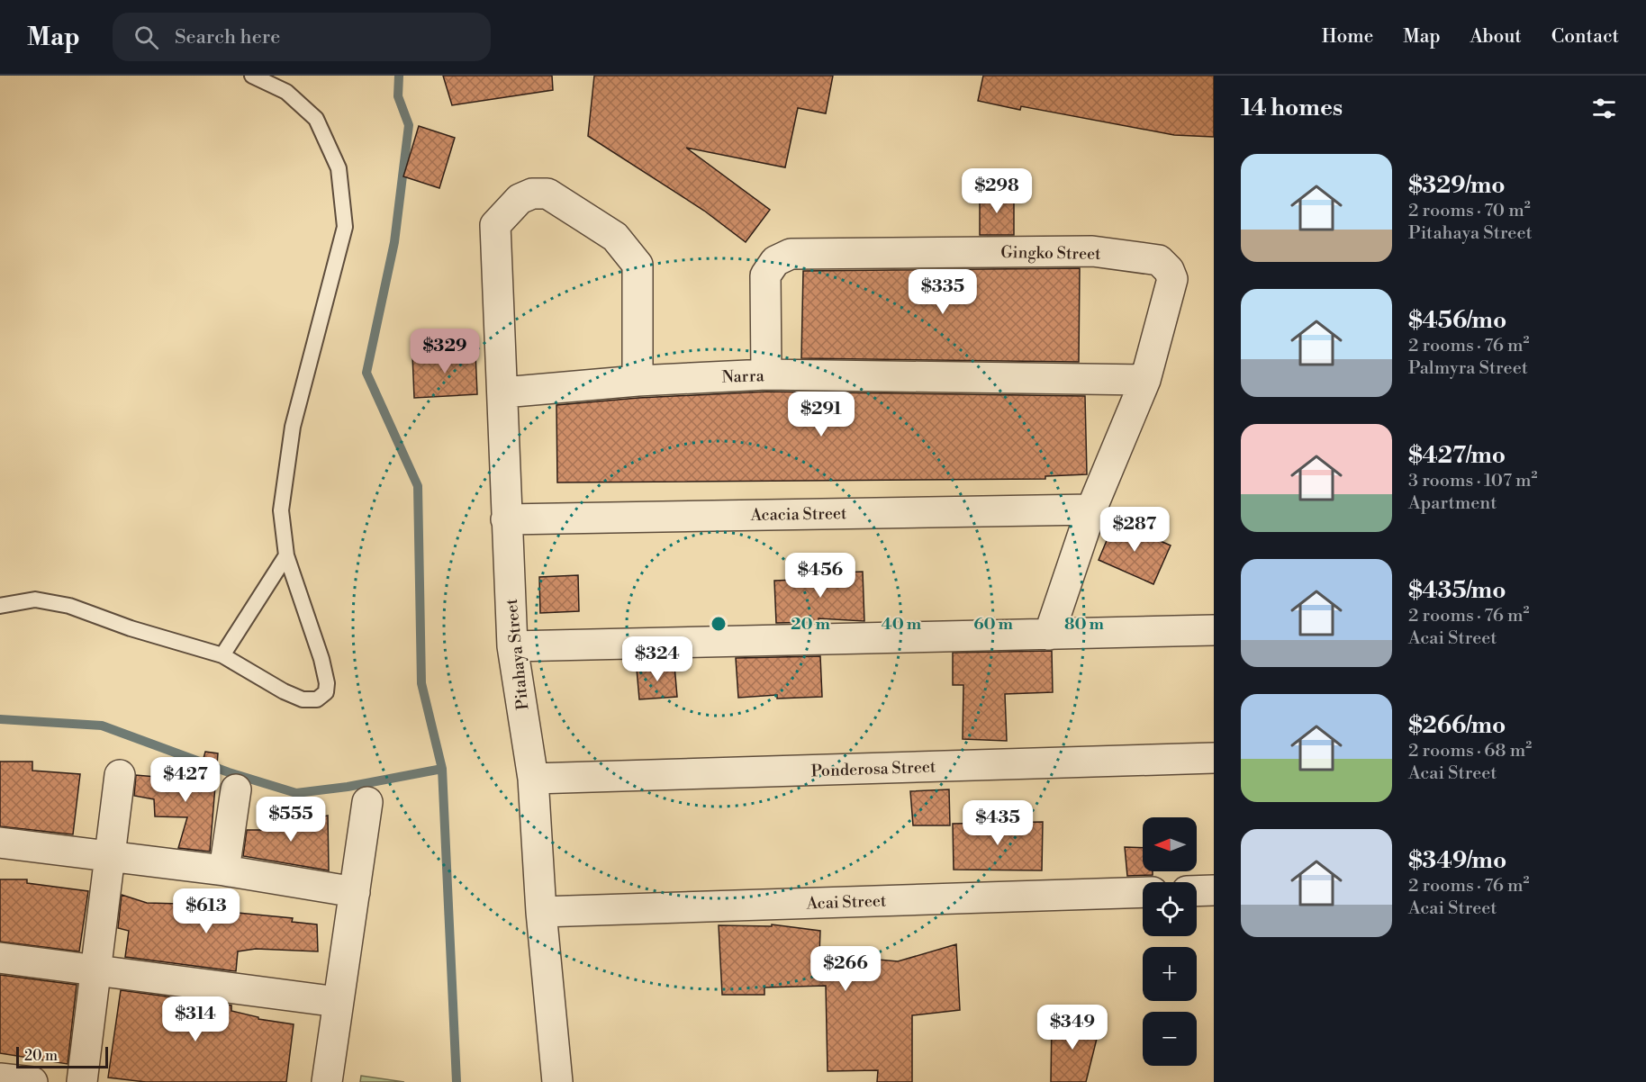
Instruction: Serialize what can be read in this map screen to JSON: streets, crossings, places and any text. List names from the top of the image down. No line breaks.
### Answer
{"streets":{"street":["Gingko Street","Narra","Acacia Street","Pitahaya Street","Ponderosa Street","Acai Street"]},"crossings":[["Gingko Street","Narra"],["Narra","Pitahaya Street"],["Acacia Street","Pitahaya Street"],["Pitahaya Street","Ponderosa Street"],["Pitahaya Street","Acai Street"]],"scale_bar":"20 m","north":"left","page":{"header":"Map","search":"Search here","nav":["Home","Map","About","Contact"],"heading":"14 homes","list":[{"name":"$329/mo","note":"2 rooms · 70 m² · Pitahaya Street"},{"name":"$456/mo","note":"2 rooms · 76 m² · Palmyra Street"},{"name":"$427/mo","note":"3 rooms · 107 m² · Apartment"},{"name":"$435/mo","note":"2 rooms · 76 m² · Acai Street"},{"name":"$266/mo","note":"2 rooms · 68 m² · Acai Street"},{"name":"$349/mo","note":"2 rooms · 76 m² · Acai Street"}],"price":["$298","$335","$329","$291","$287","$456","$324","$427","$555","$435","$613","$266","$314","$349"],"map_buttons":["+","−"],"scale":"20 m"},"rings":["20 m","40 m","60 m","80 m"]}
